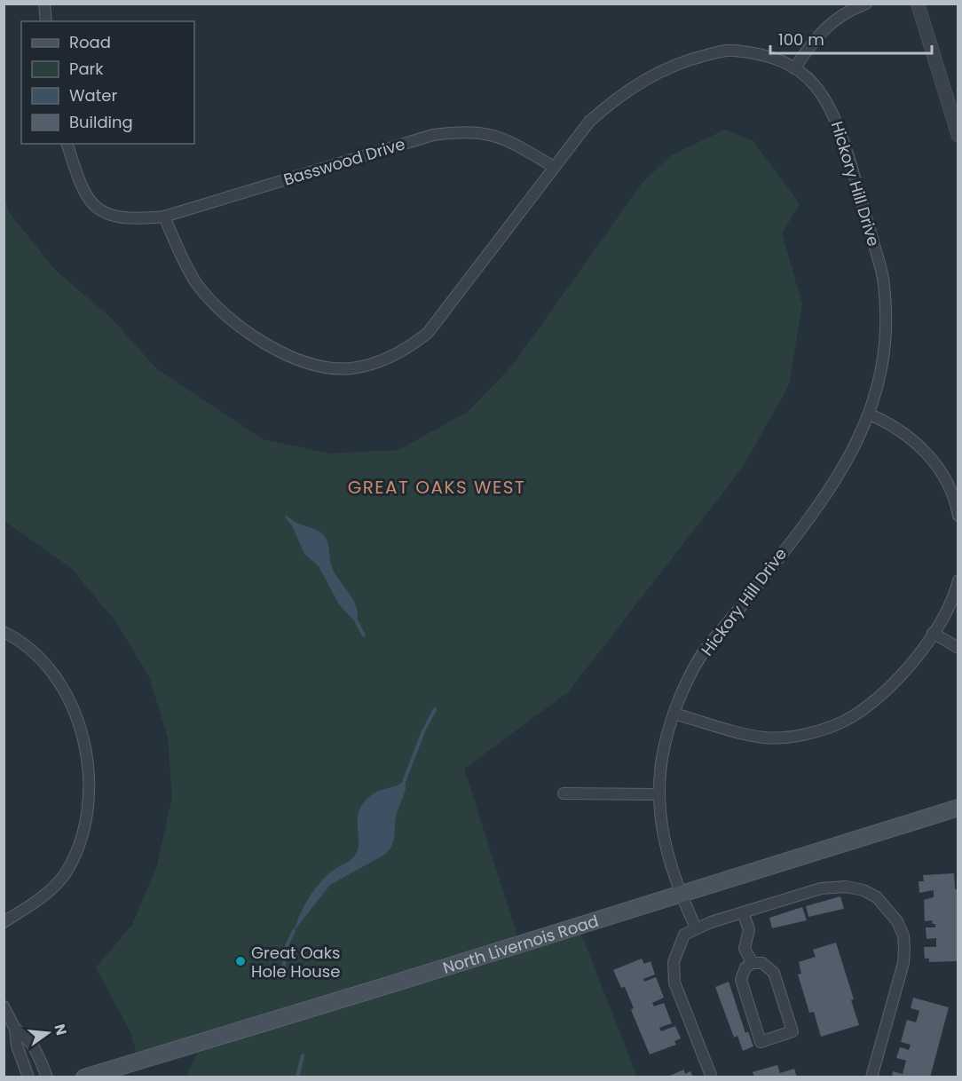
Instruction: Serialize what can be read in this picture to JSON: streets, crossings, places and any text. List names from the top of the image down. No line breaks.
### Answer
{"streets":{"main road":["North Livernois Road"],"street":["Basswood Drive","Hickory Hill Drive"]},"crossings":[["Basswood Drive","Hickory Hill Drive"],["Hickory Hill Drive","North Livernois Road"]],"districts":["GREAT OAKS WEST"],"places":["Great Oaks Hole House"],"legend":["Road","Park","Water","Building"],"scale_bar":"100 m","north":"right"}
